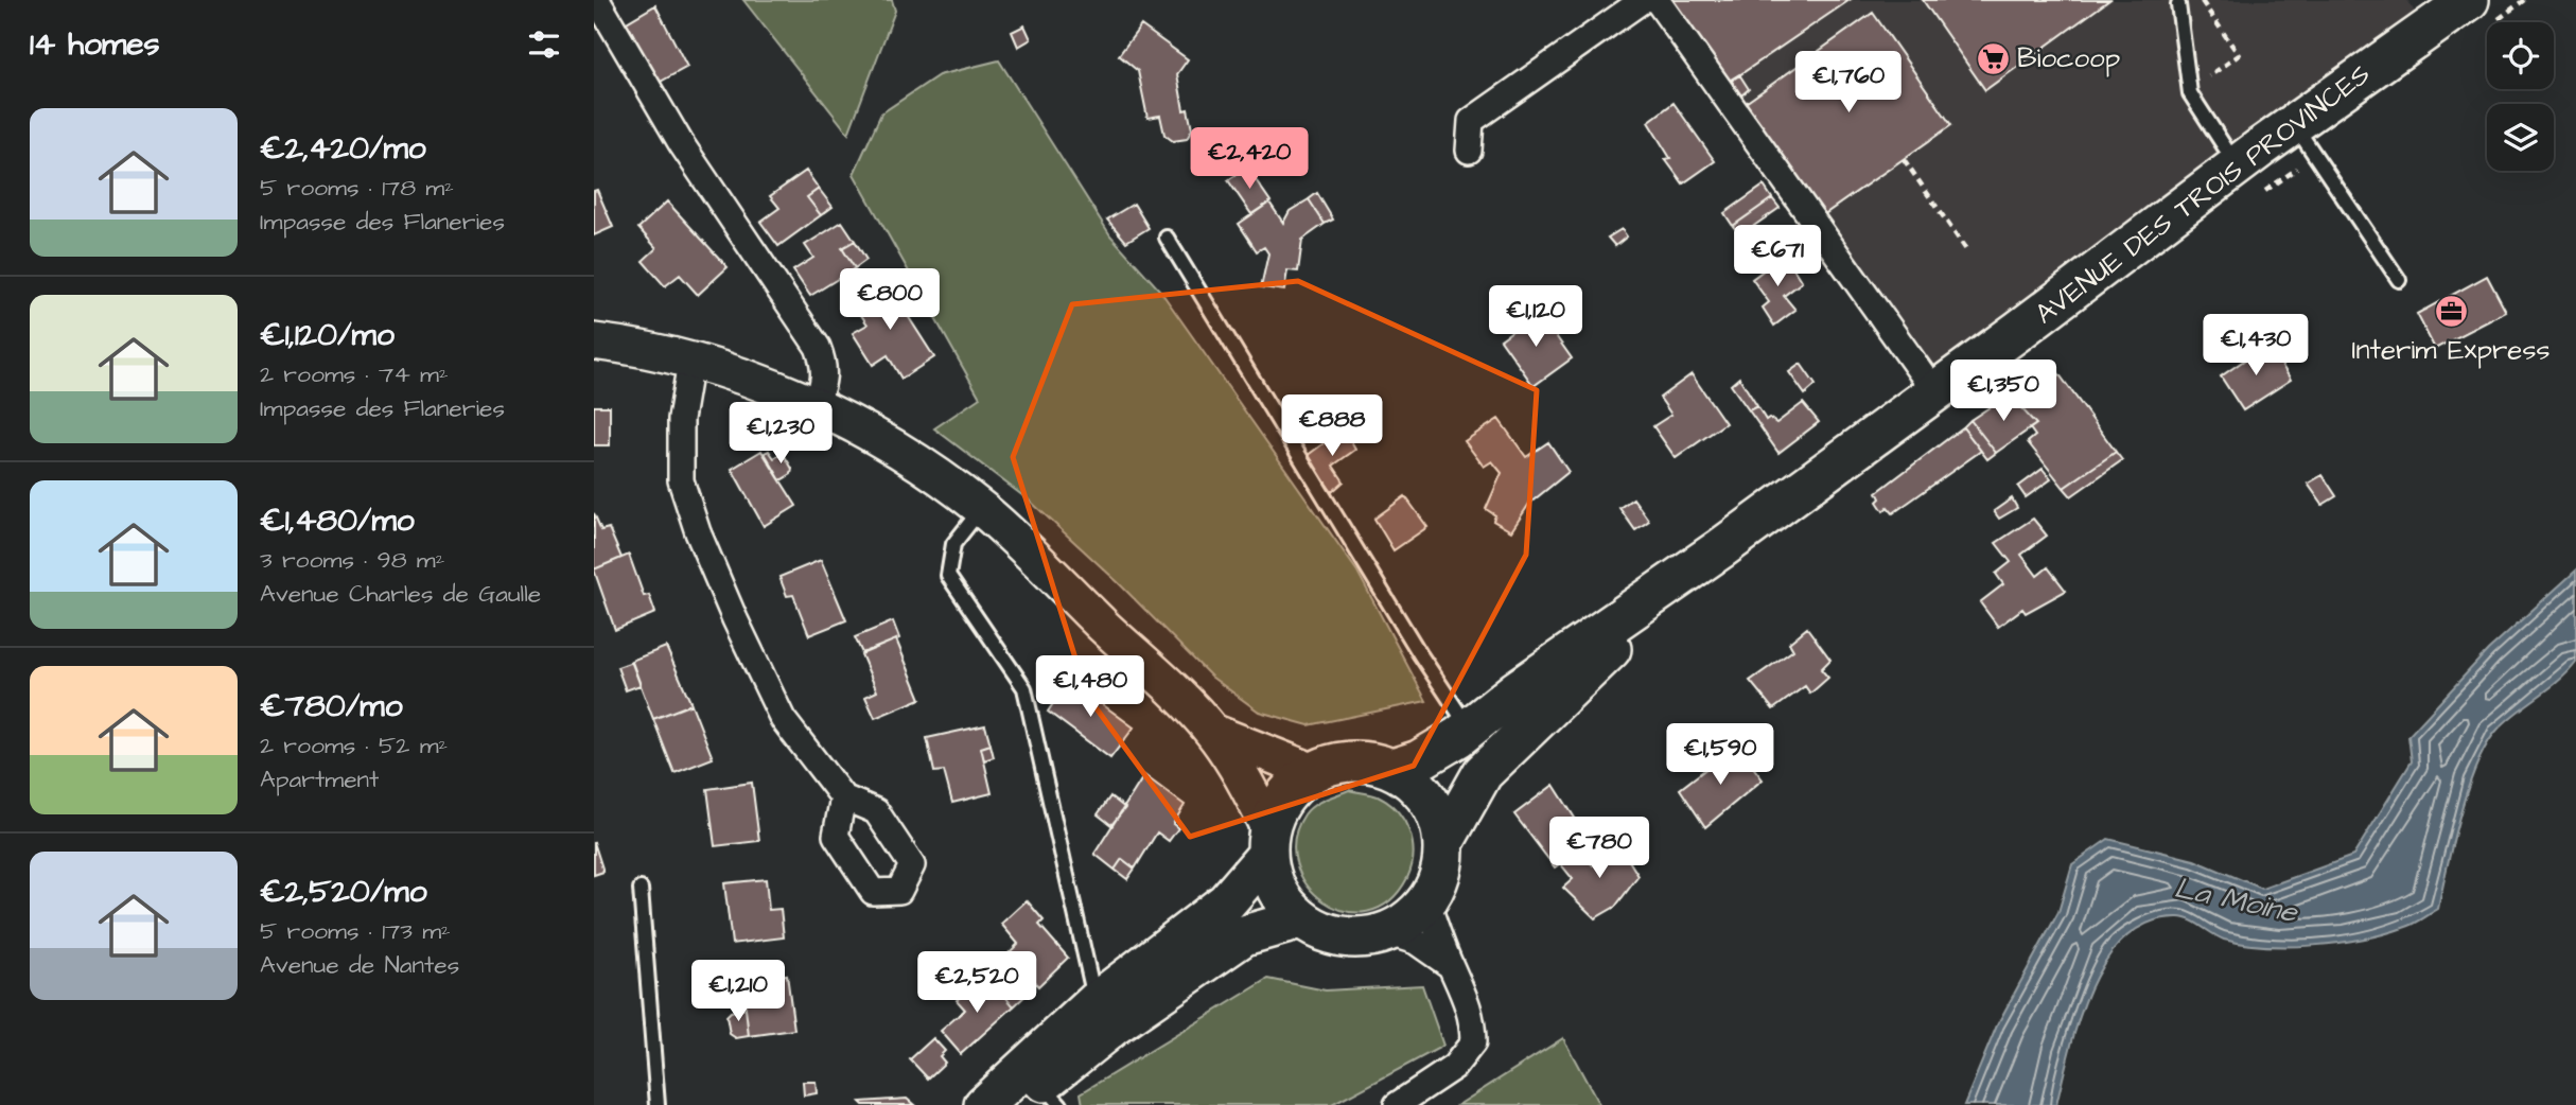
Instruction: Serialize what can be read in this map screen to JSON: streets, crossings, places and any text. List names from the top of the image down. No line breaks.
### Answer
{"streets":{"main road":["AVENUE DES TROIS PROVINCES"]},"water":["La Moine"],"places":{"supermarket":["Biocoop"],"office":["Interim Express"]},"page":{"heading":"14 homes","price":["€1,760","€2,420","€671","€800","€1,120","€1,430","€1,350","€888","€1,230","€1,480","€1,590","€780","€2,520","€1,210"],"list":[{"name":"€2,420/mo","note":"5 rooms · 178 m² · Impasse des Flaneries"},{"name":"€1,120/mo","note":"2 rooms · 74 m² · Impasse des Flaneries"},{"name":"€1,480/mo","note":"3 rooms · 98 m² · Avenue Charles de Gaulle"},{"name":"€780/mo","note":"2 rooms · 52 m² · Apartment"},{"name":"€2,520/mo","note":"5 rooms · 173 m² · Avenue de Nantes"}]}}
